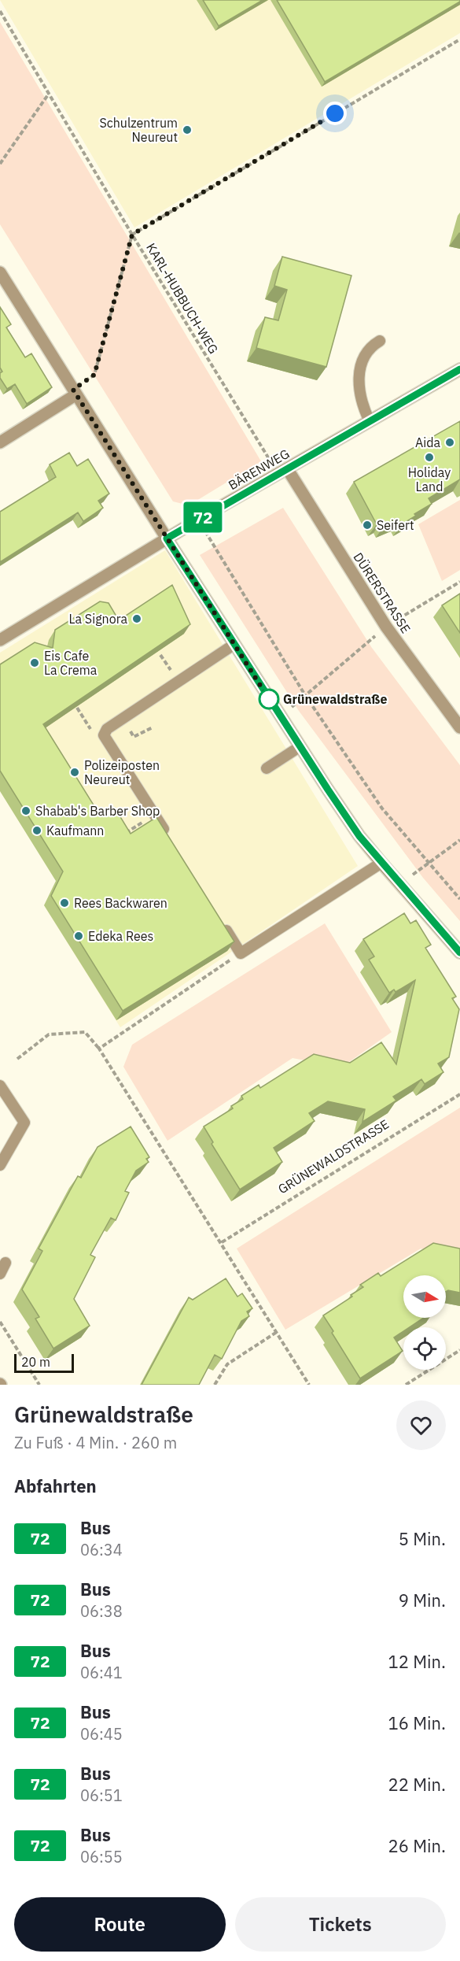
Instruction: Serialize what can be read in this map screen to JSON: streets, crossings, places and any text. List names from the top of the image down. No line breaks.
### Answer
{"streets":{"street":["BÄRENWEG","DÜRERSTRASSE"],"path":["KARL-HUBBUCH-WEG","GRÜNEWALDSTRASSE"]},"crossings":[["KARL-HUBBUCH-WEG","BÄRENWEG"],["KARL-HUBBUCH-WEG","DÜRERSTRASSE"],["BÄRENWEG","DÜRERSTRASSE"]],"places":["Schulzentrum Neureut","Aida","Holiday Land","Seifert","La Signora","Eis Cafe La Crema","Grünewaldstraße","Polizeiposten Neureut","Shabab's Barber Shop","Kaufmann","Rees Backwaren","Edeka Rees"],"lines":["bus line 72"],"scale_bar":"20 m","north":"right","page":{"on_map":"72","scale":"20 m","heading":[["Grünewaldstraße","Zu Fuß · 4 Min. · 260 m"],"Abfahrten"],"list":[{"mark":"72","name":"Bus","note":"06:34","value":"5 Min."},{"mark":"72","name":"Bus","note":"06:38","value":"9 Min."},{"mark":"72","name":"Bus","note":"06:41","value":"12 Min."},{"mark":"72","name":"Bus","note":"06:45","value":"16 Min."},{"mark":"72","name":"Bus","note":"06:51","value":"22 Min."},{"mark":"72","name":"Bus","note":"06:55","value":"26 Min."}],"buttons":["Route","Tickets"]}}
